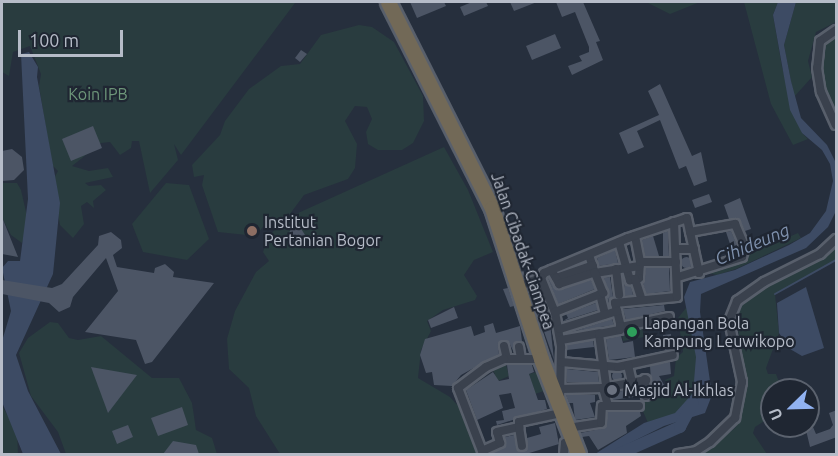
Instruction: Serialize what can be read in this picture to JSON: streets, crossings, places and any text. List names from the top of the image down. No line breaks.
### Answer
{"streets":{"highway":["Jalan Cibadak-Ciampea"]},"water":["Cihideung"],"parks":["Koin IPB"],"places":["Institut Pertanian Bogor","Lapangan Bola Kampung Leuwikopo","Masjid Al-Ikhlas"],"scale_bar":"100 m","north":"bottom left"}
